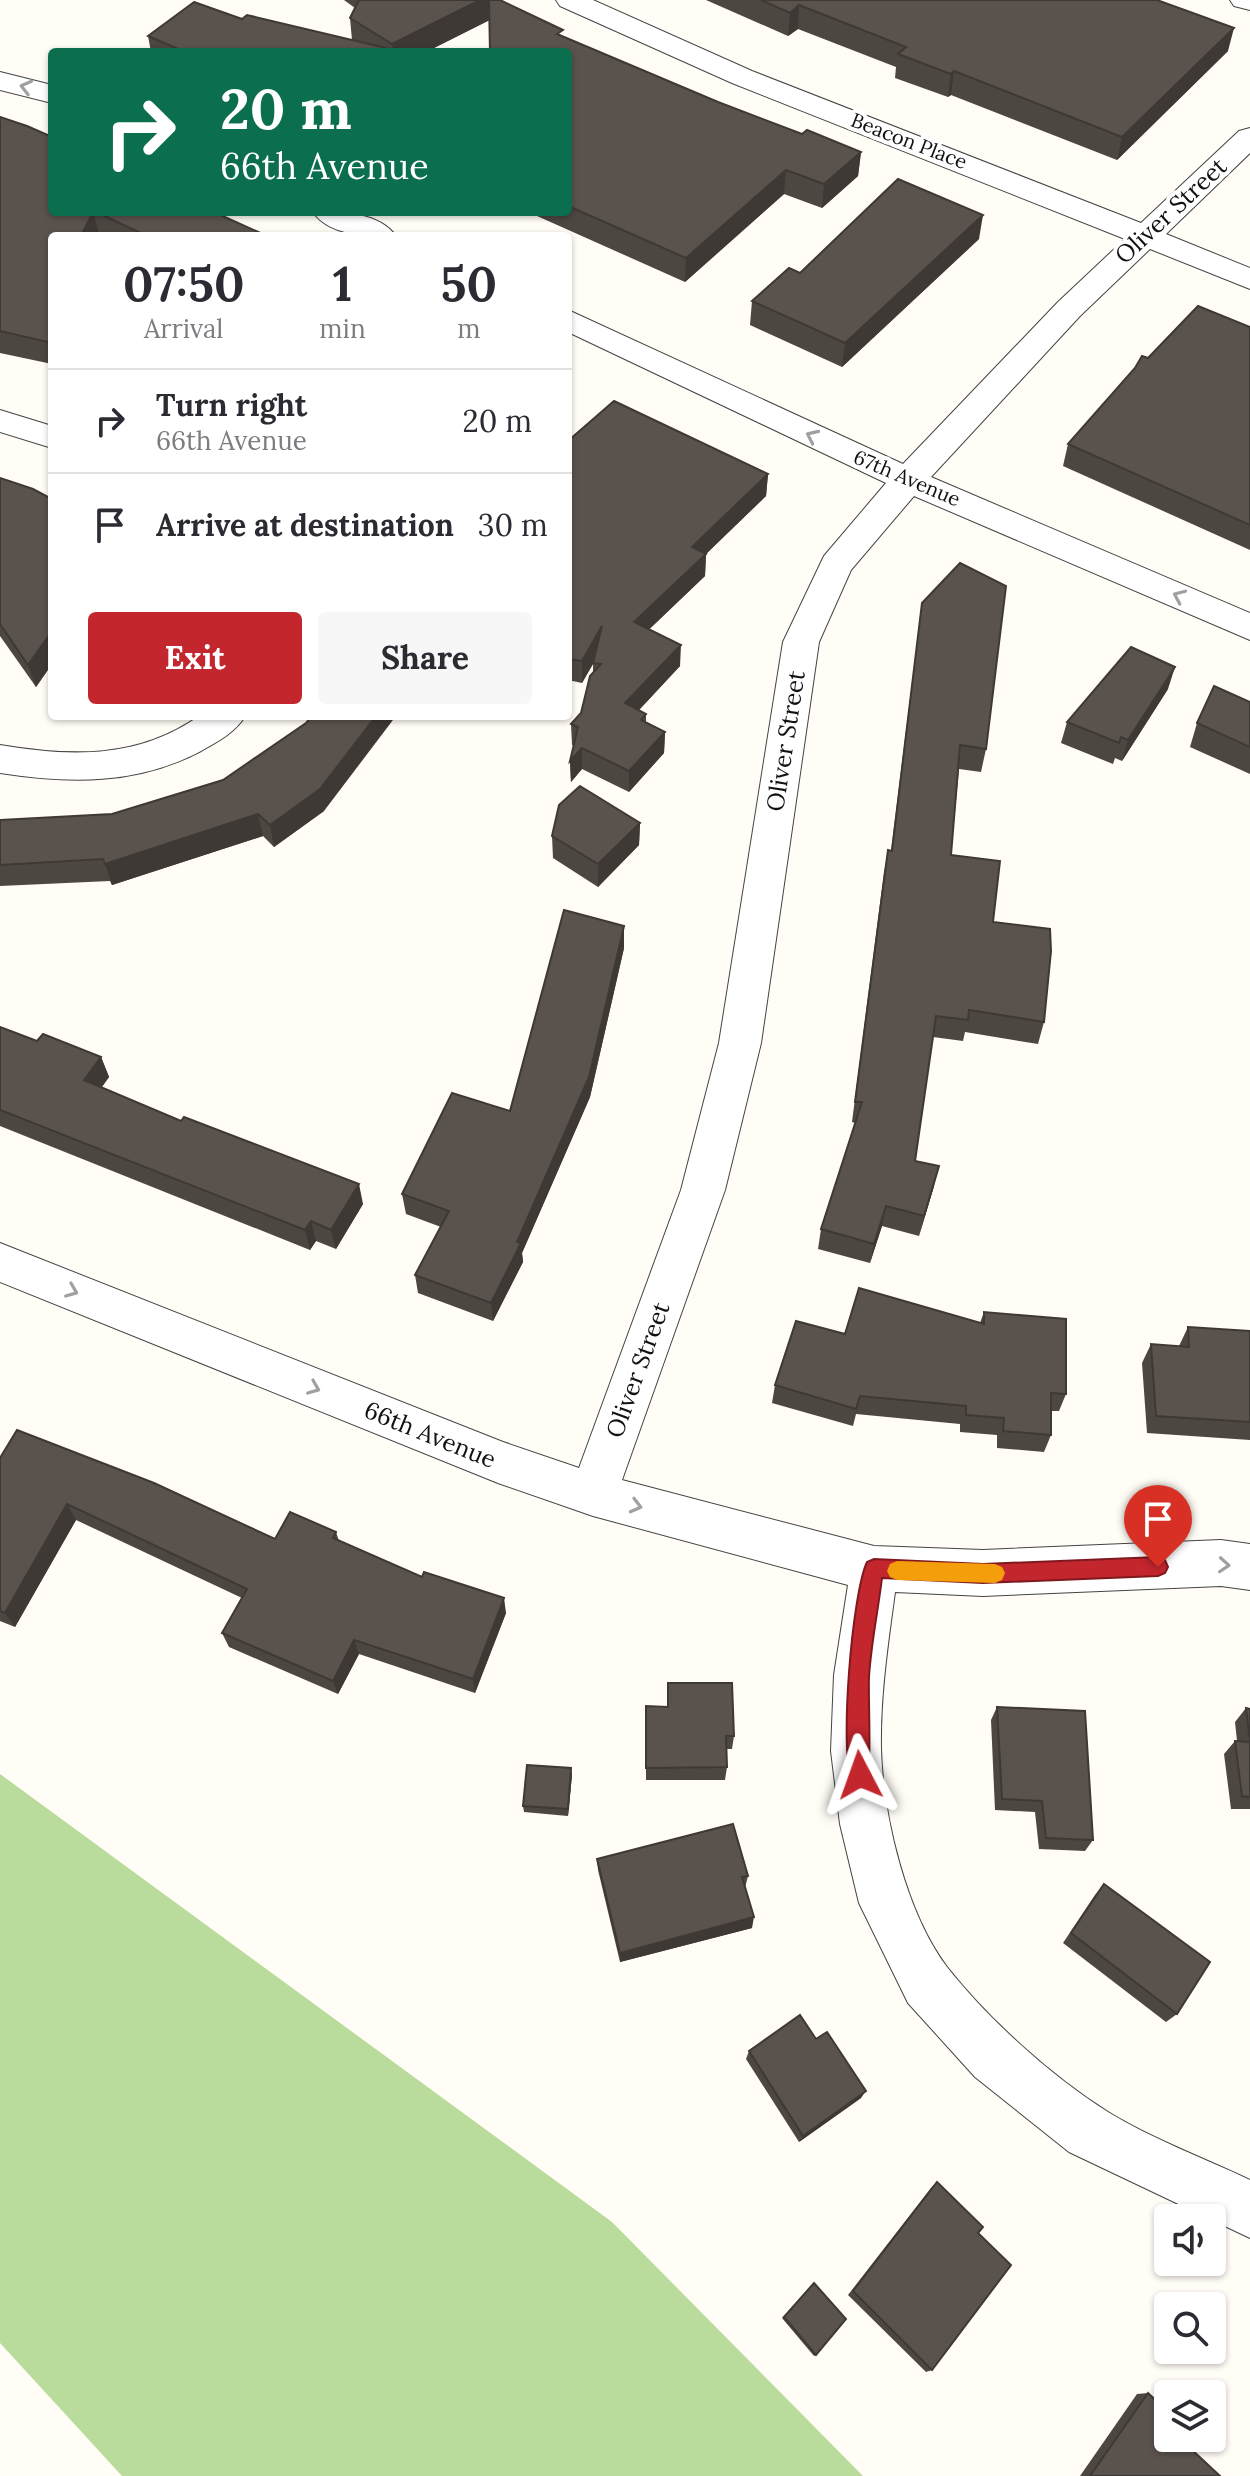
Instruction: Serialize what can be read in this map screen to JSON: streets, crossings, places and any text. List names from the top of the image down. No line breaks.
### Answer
{"streets":{"street":["Beacon Place","Oliver Street","67th Avenue","66th Avenue"]},"crossings":[["Beacon Place","Oliver Street"],["Oliver Street","67th Avenue"],["Oliver Street","66th Avenue"]],"one_way":["67th Avenue","66th Avenue"],"page":{"turn":["20 m","66th Avenue"],"eta":["07:50","Arrival","1","min","50","m"],"list":[{"name":"Turn right","note":"66th Avenue","value":"20 m"},{"name":"Arrive at destination","value":"30 m"}],"buttons":["Exit","Share"]}}
